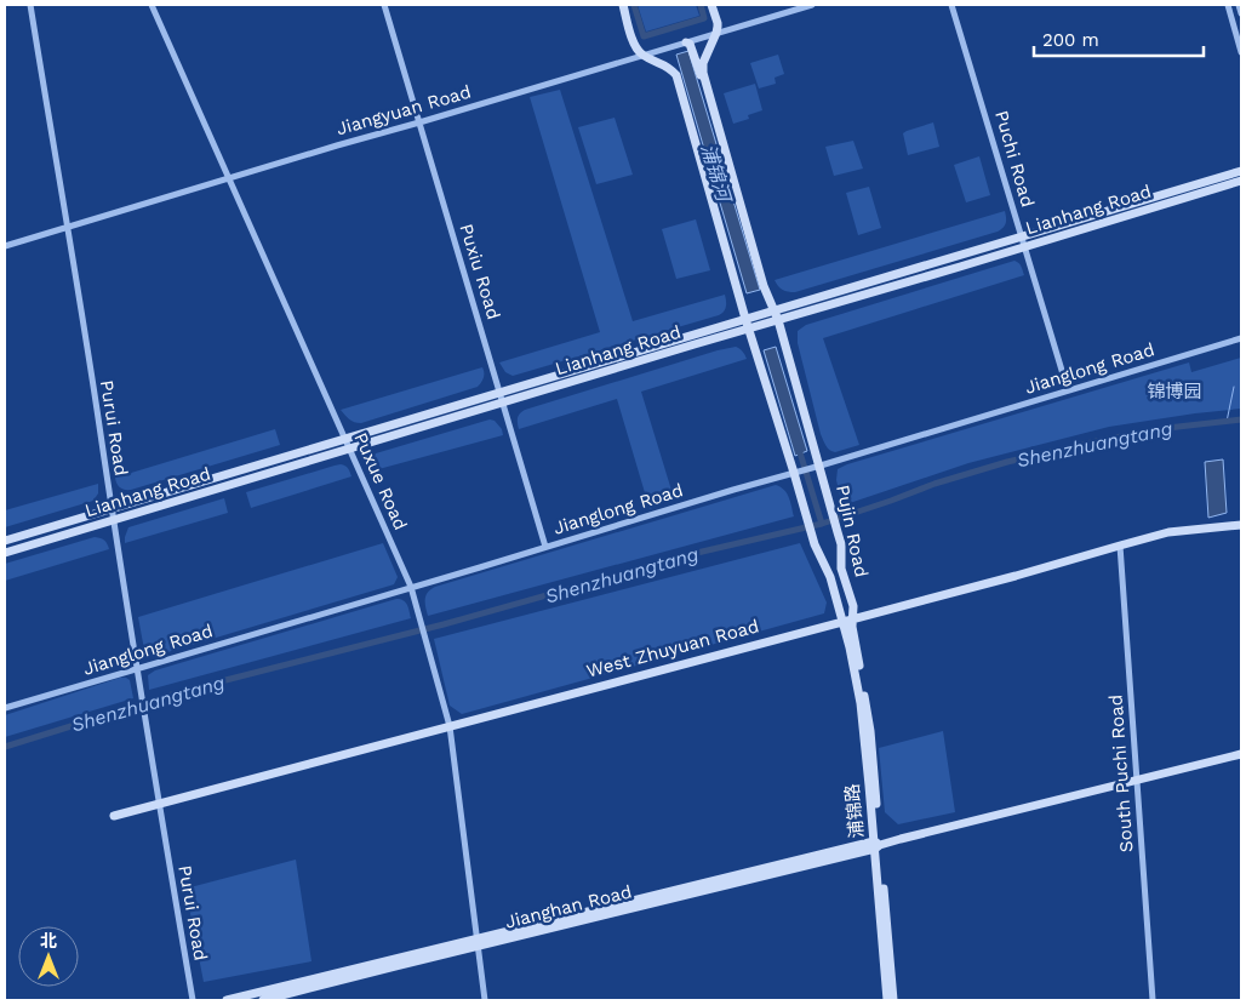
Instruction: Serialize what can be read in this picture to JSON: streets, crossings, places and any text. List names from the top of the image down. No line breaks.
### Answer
{"streets":{"street":["Jiangyuan Road","Puchi Road","Lianhang Road","Puxiu Road","Jianglong Road","Purui Road","Puxue Road","Pujin Road","West Zhuyuan Road","South Puchi Road","浦锦路","Jianghan Road"]},"crossings":[["Jiangyuan Road","Puxiu Road"],["Jiangyuan Road","Purui Road"],["Jiangyuan Road","Puxue Road"],["Jiangyuan Road","Pujin Road"],["Puchi Road","Lianhang Road"],["Puchi Road","Jianglong Road"],["Lianhang Road","Puxiu Road"],["Lianhang Road","Purui Road"],["Lianhang Road","Puxue Road"],["Lianhang Road","Pujin Road"],["Puxiu Road","Jianglong Road"],["Jianglong Road","Purui Road"],["Jianglong Road","Puxue Road"],["Jianglong Road","Pujin Road"],["Purui Road","West Zhuyuan Road"],["Puxue Road","West Zhuyuan Road"],["Puxue Road","Jianghan Road"],["Pujin Road","West Zhuyuan Road"],["Pujin Road","浦锦路"],["Pujin Road","Jianghan Road"],["West Zhuyuan Road","South Puchi Road"],["West Zhuyuan Road","浦锦路"],["South Puchi Road","Jianghan Road"],["浦锦路","Jianghan Road"]],"water":["浦锦河","Shenzhuangtang"],"parks":["锦博园"],"scale_bar":"200 m","north":"top"}
